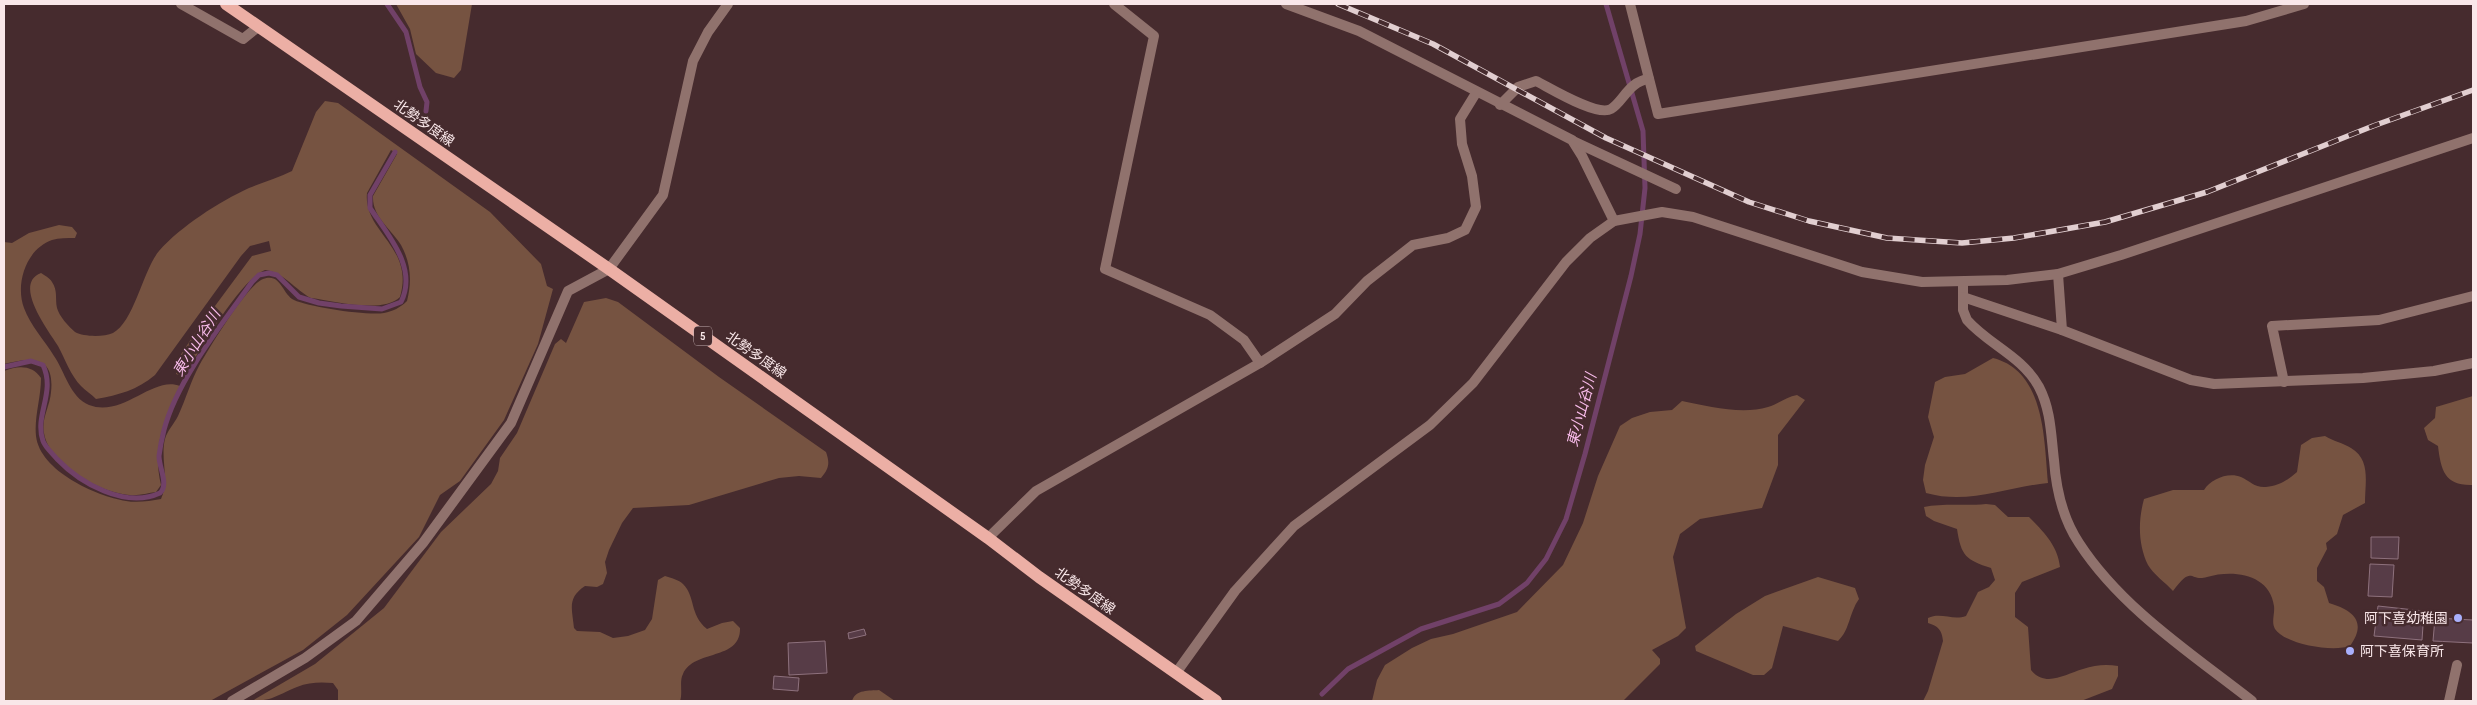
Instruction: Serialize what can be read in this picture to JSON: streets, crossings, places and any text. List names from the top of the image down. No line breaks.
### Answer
{"streets":{"main road":["北勢多度線","5"]},"water":["東小山谷川"],"places":["阿下喜幼稚園","阿下喜保育所"]}
